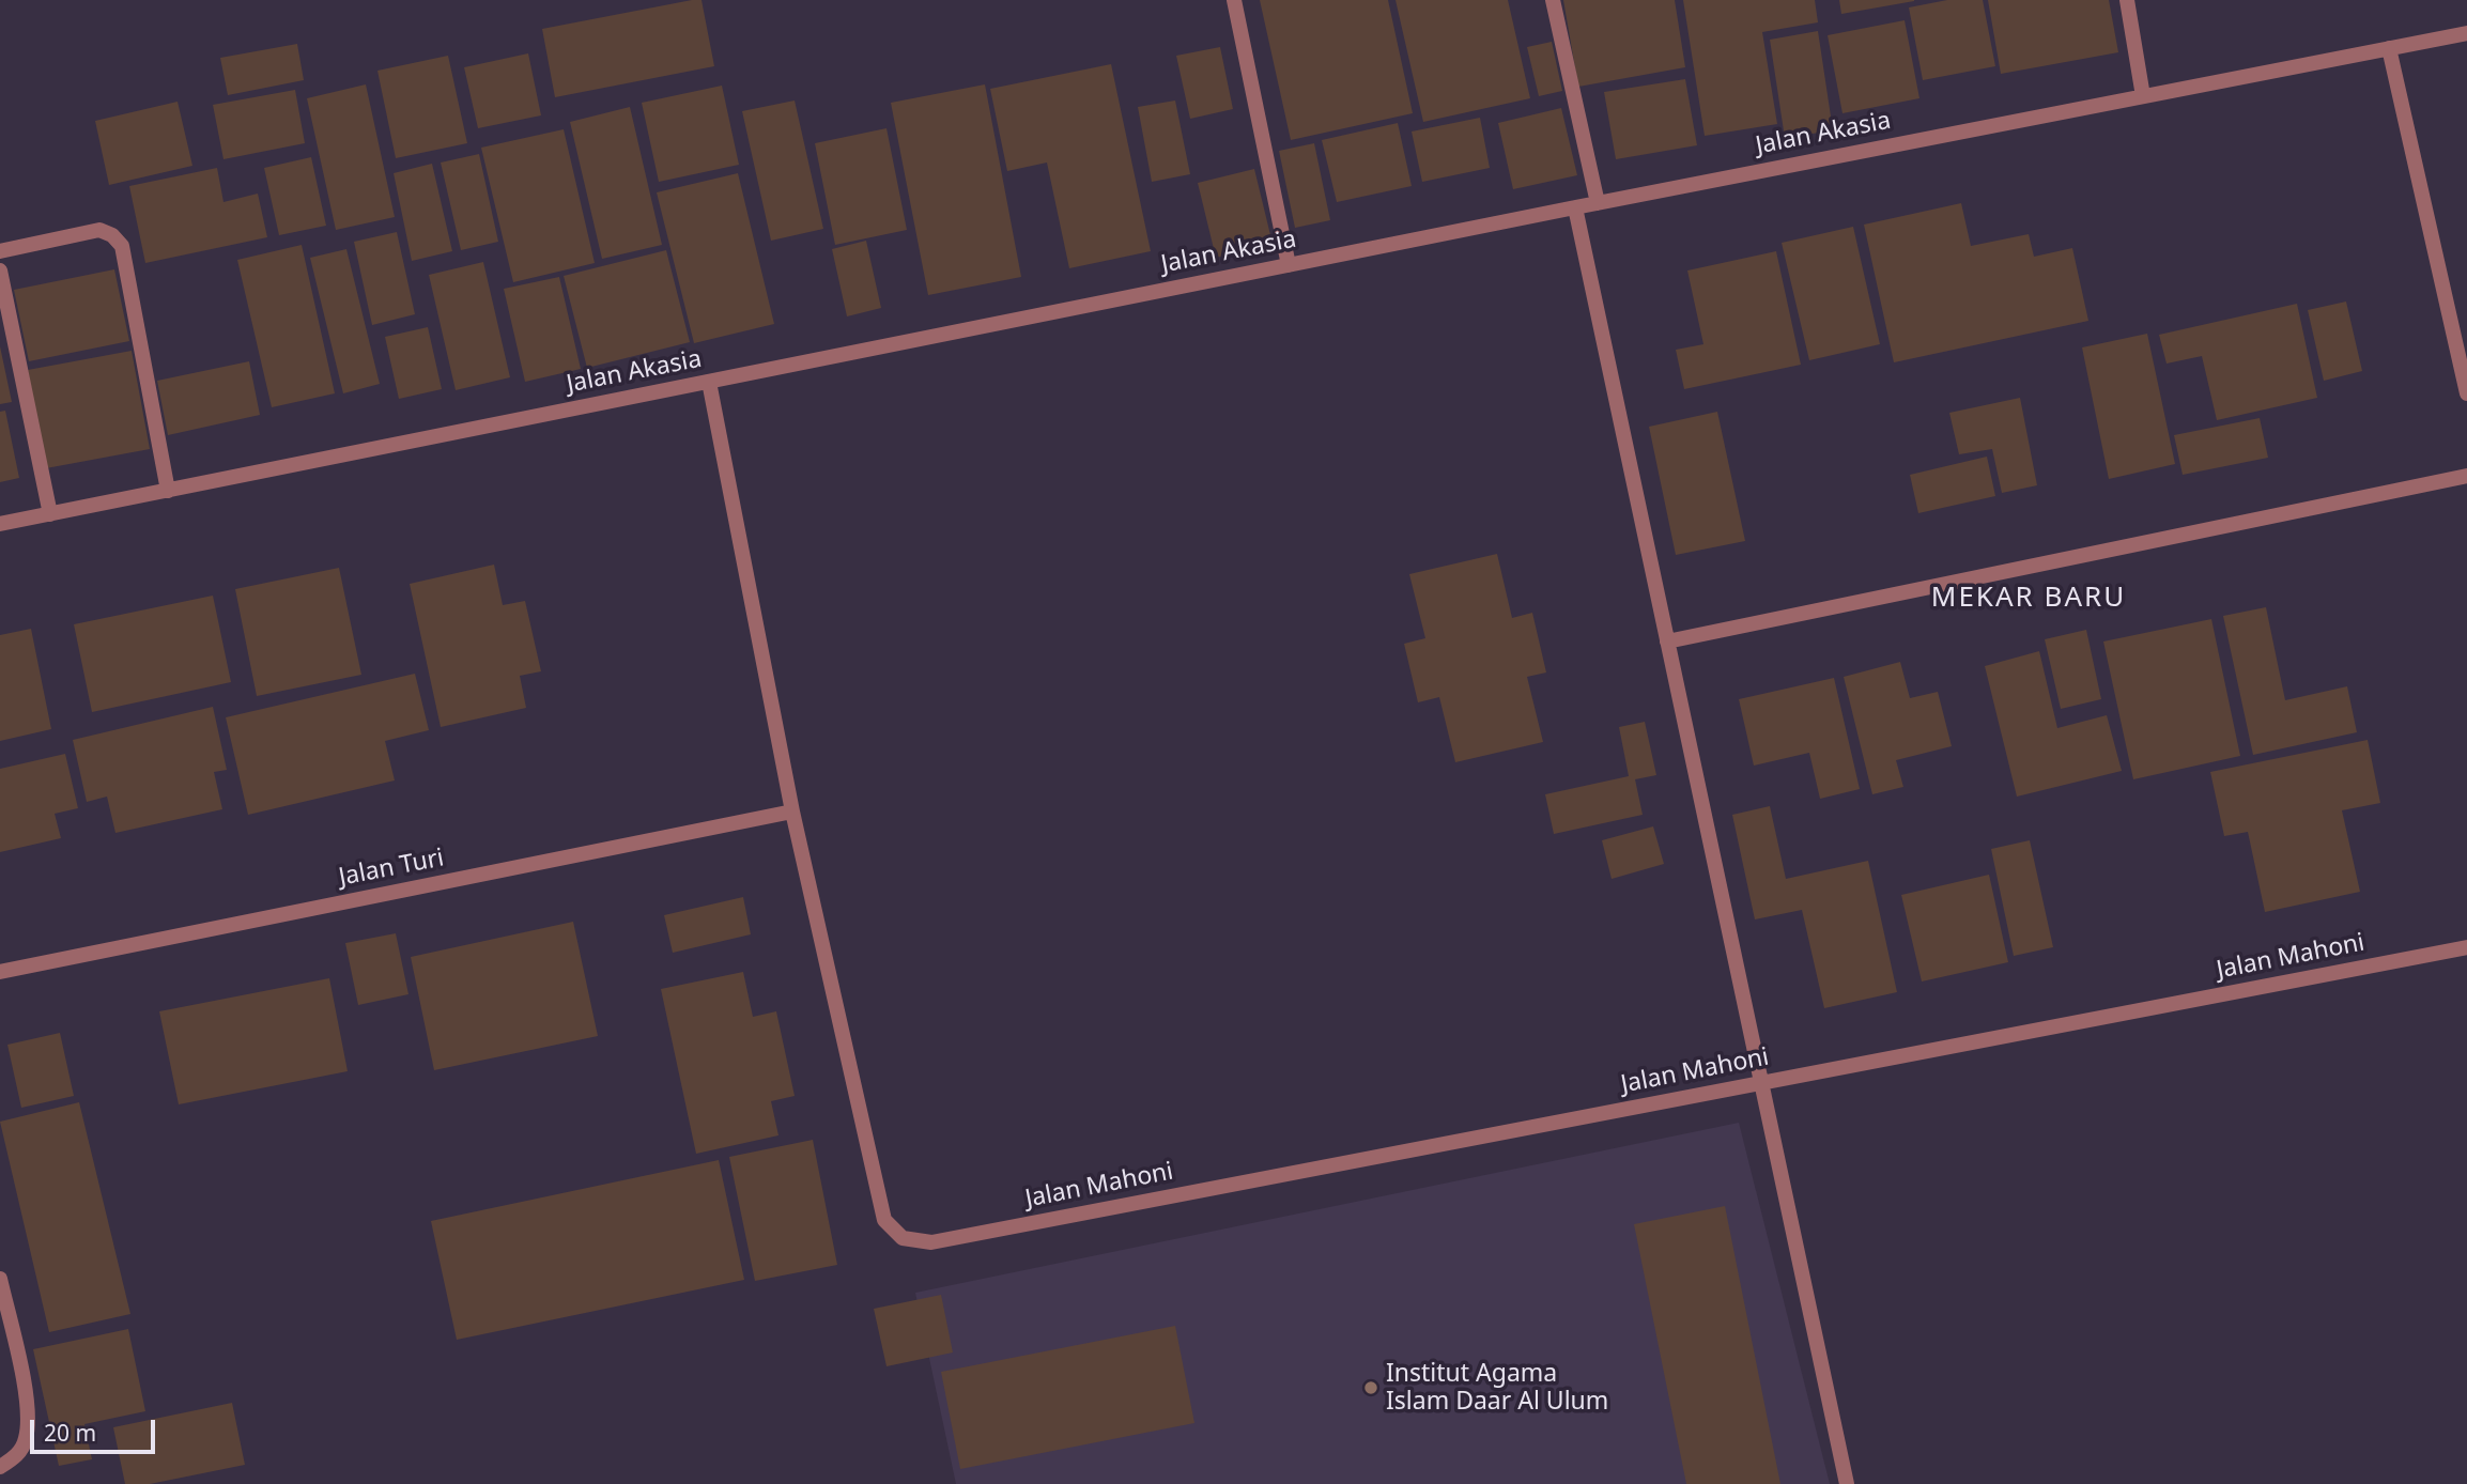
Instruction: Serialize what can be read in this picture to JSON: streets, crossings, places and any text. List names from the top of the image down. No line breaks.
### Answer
{"streets":{"street":["Jalan Akasia","Jalan Turi","Jalan Mahoni"]},"crossings":[["Jalan Turi","Jalan Mahoni"]],"districts":["MEKAR BARU"],"places":["Institut Agama Islam Daar Al Ulum"],"scale_bar":"20 m"}
